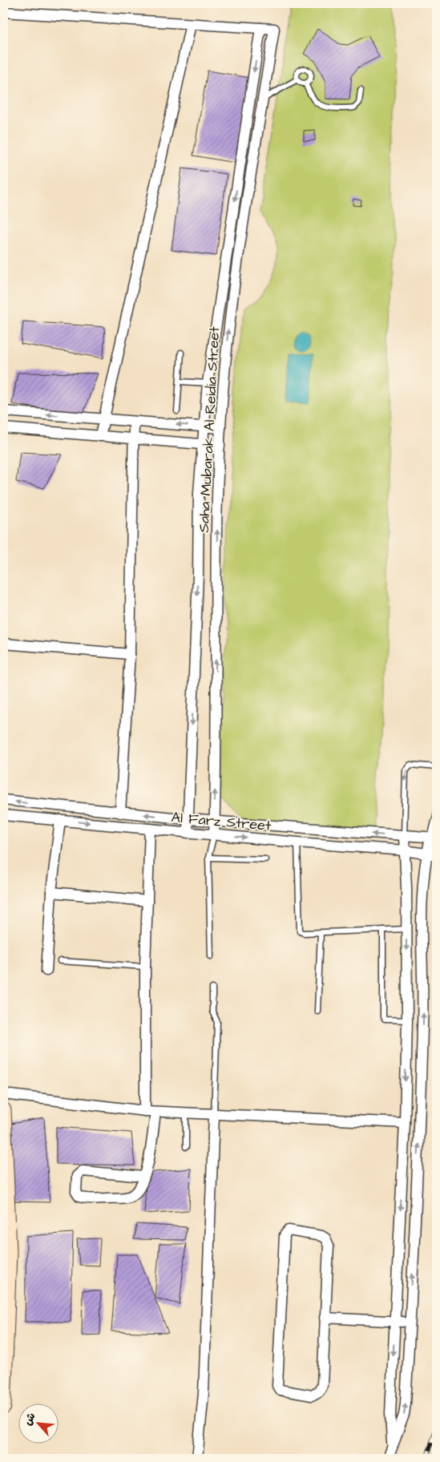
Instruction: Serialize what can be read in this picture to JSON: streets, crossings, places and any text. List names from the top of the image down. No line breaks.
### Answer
{"streets":{"street":["Saha Mubarak Al Reidia Street","Al Farz Street"]},"crossings":[["Saha Mubarak Al Reidia Street","Al Farz Street"]],"north":"top left"}
